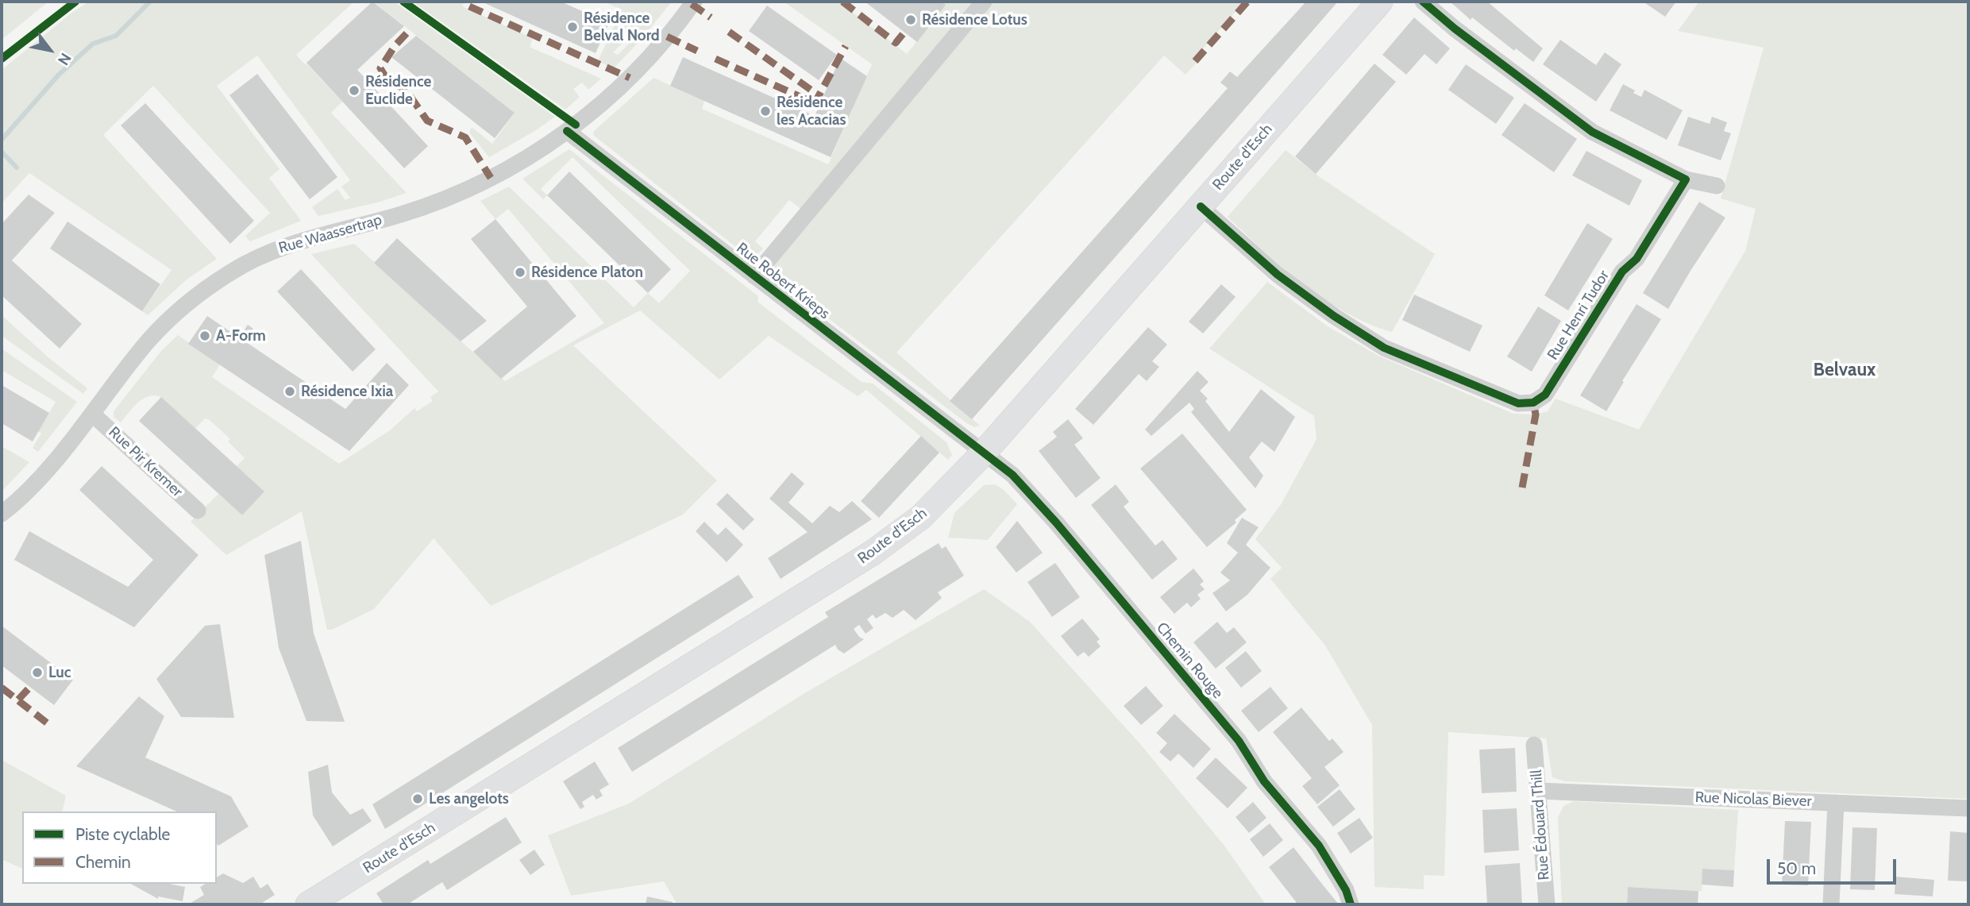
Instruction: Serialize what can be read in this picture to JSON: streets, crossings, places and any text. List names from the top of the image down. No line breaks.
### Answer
{"streets":{"main road":["Route d'Esch"],"street":["Rue Waassertrap","Rue Robert Krieps","Rue Henri Tudor","Rue Pir Kremer","Chemin Rouge","Rue Nicolas Biever","Rue Édouard Thill"]},"crossings":[["Route d'Esch","Rue Robert Krieps"],["Route d'Esch","Rue Henri Tudor"],["Route d'Esch","Chemin Rouge"],["Rue Waassertrap","Rue Robert Krieps"],["Rue Waassertrap","Rue Pir Kremer"],["Rue Robert Krieps","Chemin Rouge"],["Rue Nicolas Biever","Rue Édouard Thill"]],"districts":["Belvaux"],"places":["Résidence Lotus","Résidence Belval Nord","Résidence Euclide","Résidence les Acacias","Résidence Platon","A-Form","Résidence Ixia","Luc","Les angelots"],"legend":["Piste cyclable","Chemin"],"scale_bar":"50 m","north":"bottom right"}
